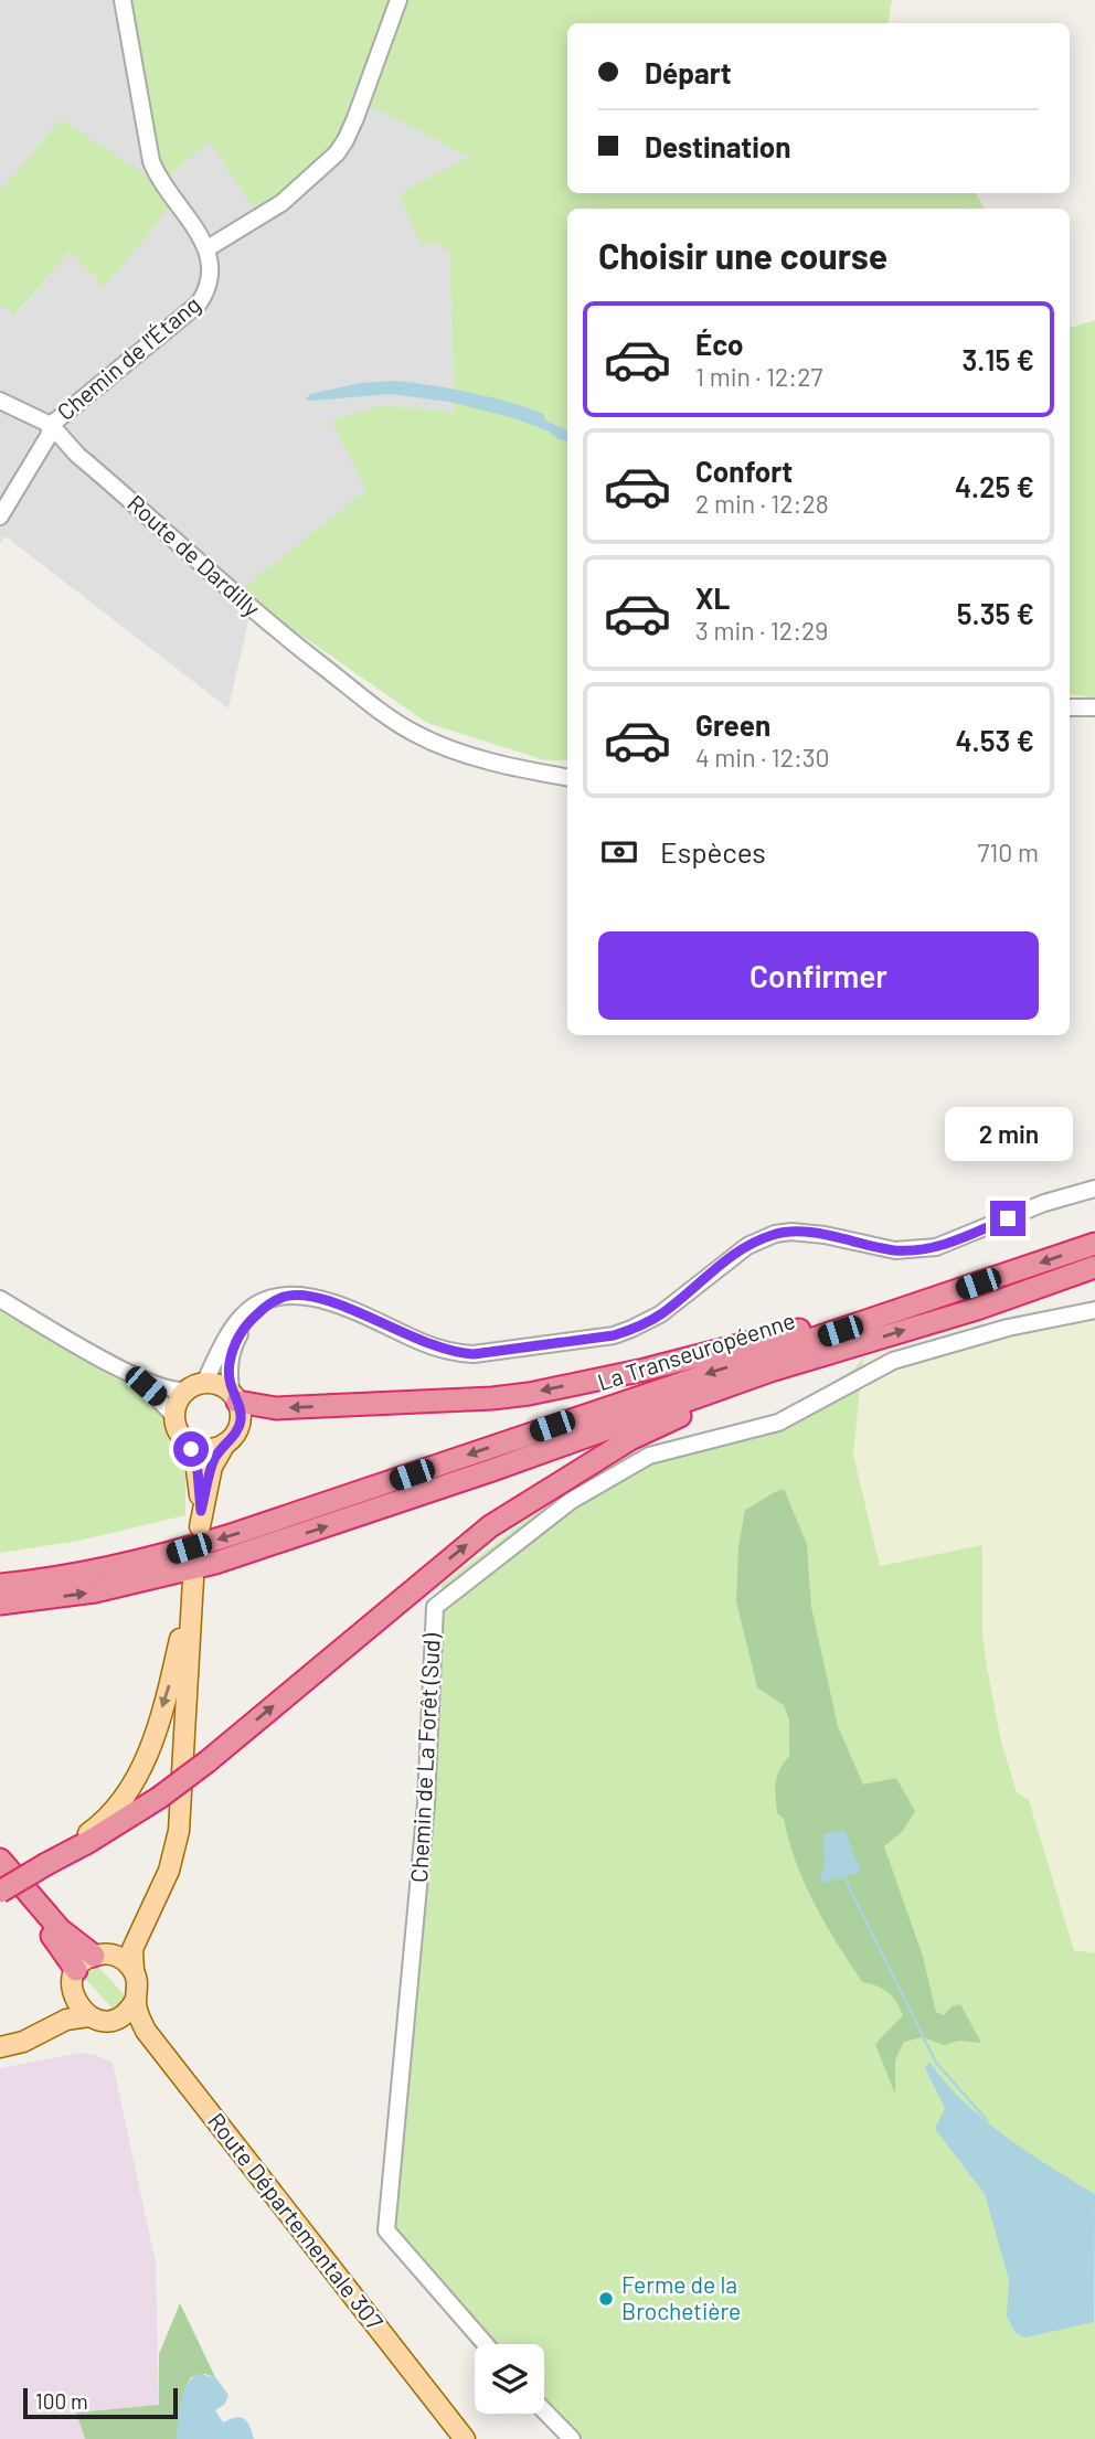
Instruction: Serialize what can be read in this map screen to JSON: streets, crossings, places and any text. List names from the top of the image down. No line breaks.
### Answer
{"streets":{"highway":["La Transeuropéenne"],"main road":["Route Départementale 307"],"street":["Chemin de l'Étang","Route de Dardilly","Chemin de La Forêt (Sud)"]},"crossings":[["Chemin de l'Étang","Route de Dardilly"]],"places":["Ferme de la Brochetière"],"scale_bar":"100 m","page":{"banner":["Départ","Destination"],"heading":"Choisir une course","list":[{"name":"Éco","note":"1 min · 12:27","value":"3.15 €"},{"name":"Confort","note":"2 min · 12:28","value":"4.25 €"},{"name":"XL","note":"3 min · 12:29","value":"5.35 €"},{"name":"Green","note":"4 min · 12:30","value":"4.53 €"}],"pay":["Espèces","710 m"],"buttons":"Confirmer","bubble":"2 min","scale":"100 m"}}
